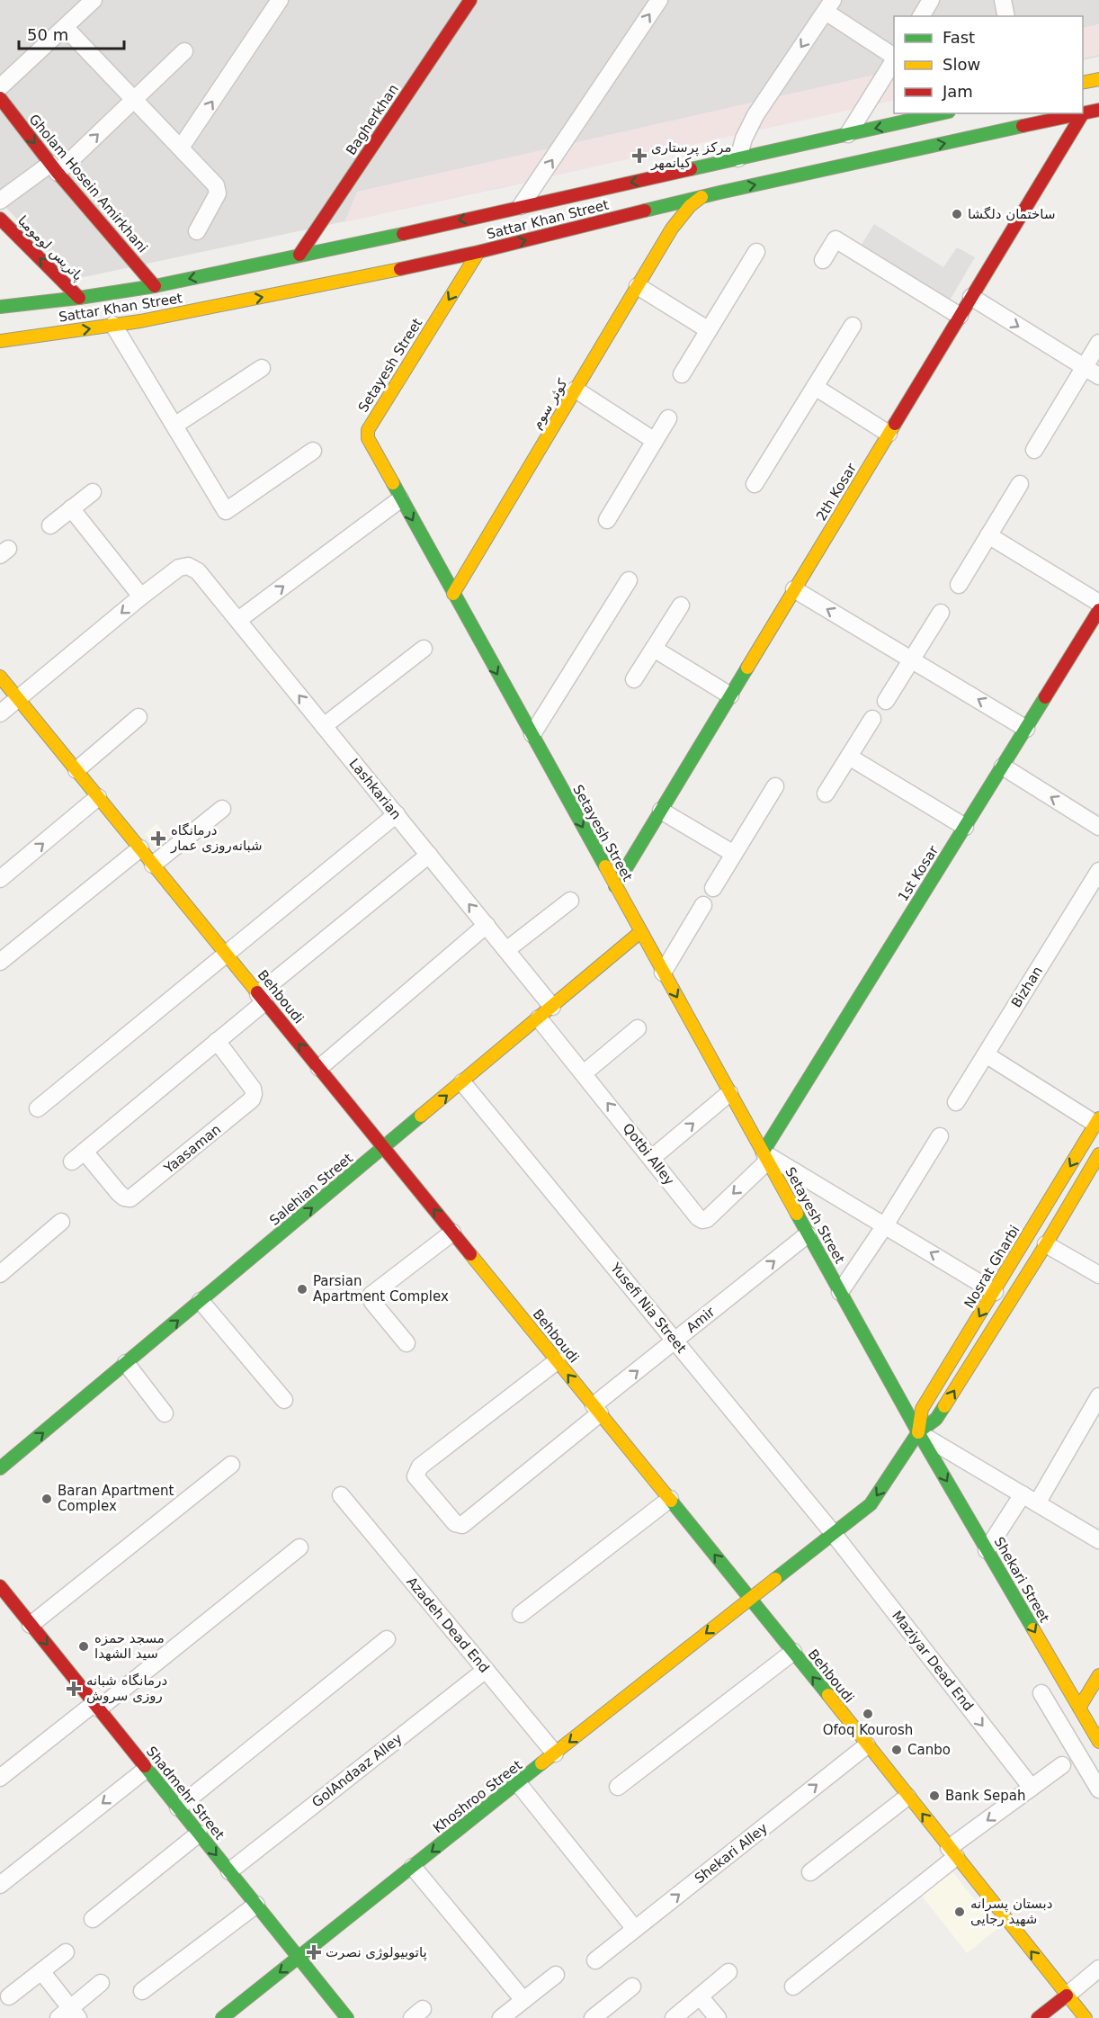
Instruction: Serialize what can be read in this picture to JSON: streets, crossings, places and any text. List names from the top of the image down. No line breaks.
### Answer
{"streets":{"main road":["Bagherkhan","Gholam Hosein Amirkhani","Sattar Khan Street","پاتریس لومومبا","Setayesh Street","کوثر سوم","2th Kosar","1st Kosar","Behboudi","Salehian Street","Nosrat Gharbi","Shekari Street","Shadmehr Street","Khoshroo Street"],"street":["Lashkarian","Bizhan","Yaasaman","Qotbi Alley","Yusefi Nia Street","Amir","Azadeh Dead End","Maziyar Dead End","GolAndaaz Alley","Shekari Alley"]},"crossings":[["Bagherkhan","Sattar Khan Street"],["Gholam Hosein Amirkhani","Sattar Khan Street"],["Sattar Khan Street","پاتریس لومومبا"],["Sattar Khan Street","Setayesh Street"],["Sattar Khan Street","کوثر سوم"],["Sattar Khan Street","2th Kosar"],["Setayesh Street","کوثر سوم"],["Setayesh Street","2th Kosar"],["Setayesh Street","1st Kosar"],["Setayesh Street","Qotbi Alley"],["Setayesh Street","Salehian Street"],["Setayesh Street","Nosrat Gharbi"],["Setayesh Street","Amir"],["Setayesh Street","Shekari Street"],["Lashkarian","Salehian Street"],["1st Kosar","Qotbi Alley"],["Behboudi","Salehian Street"],["Behboudi","Nosrat Gharbi"],["Behboudi","Amir"],["Behboudi","Khoshroo Street"],["Behboudi","Shekari Alley"],["Qotbi Alley","Salehian Street"],["Salehian Street","Yusefi Nia Street"],["Nosrat Gharbi","Yusefi Nia Street"],["Nosrat Gharbi","Shekari Street"],["Nosrat Gharbi","Maziyar Dead End"],["Nosrat Gharbi","Khoshroo Street"],["Yusefi Nia Street","Amir"],["Yusefi Nia Street","Maziyar Dead End"],["Azadeh Dead End","GolAndaaz Alley"],["Azadeh Dead End","Khoshroo Street"],["GolAndaaz Alley","Shadmehr Street"],["Shadmehr Street","Khoshroo Street"]],"one_way":["Gholam Hosein Amirkhani","پاتریس لومومبا","Setayesh Street","Lashkarian","Behboudi","Salehian Street","Amir","Shekari Street","Maziyar Dead End","Khoshroo Street"],"places":{"health":["مرکز پرستاری کیانمهر","درمانگاه شبانه‌روزی عمار","درمانگاه شبانه روزی سروش","پاتوبیولوژی نصرت"],"other":["ساختمان دلگشا","Parsian Apartment Complex","Baran Apartment Complex","مسجد حمزه سید الشهدا","Ofoq Kourosh","Canbo","Bank Sepah","دبستان پسرانه شهید رجایی"]},"legend":["Fast","Slow","Jam"],"scale_bar":"50 m"}
